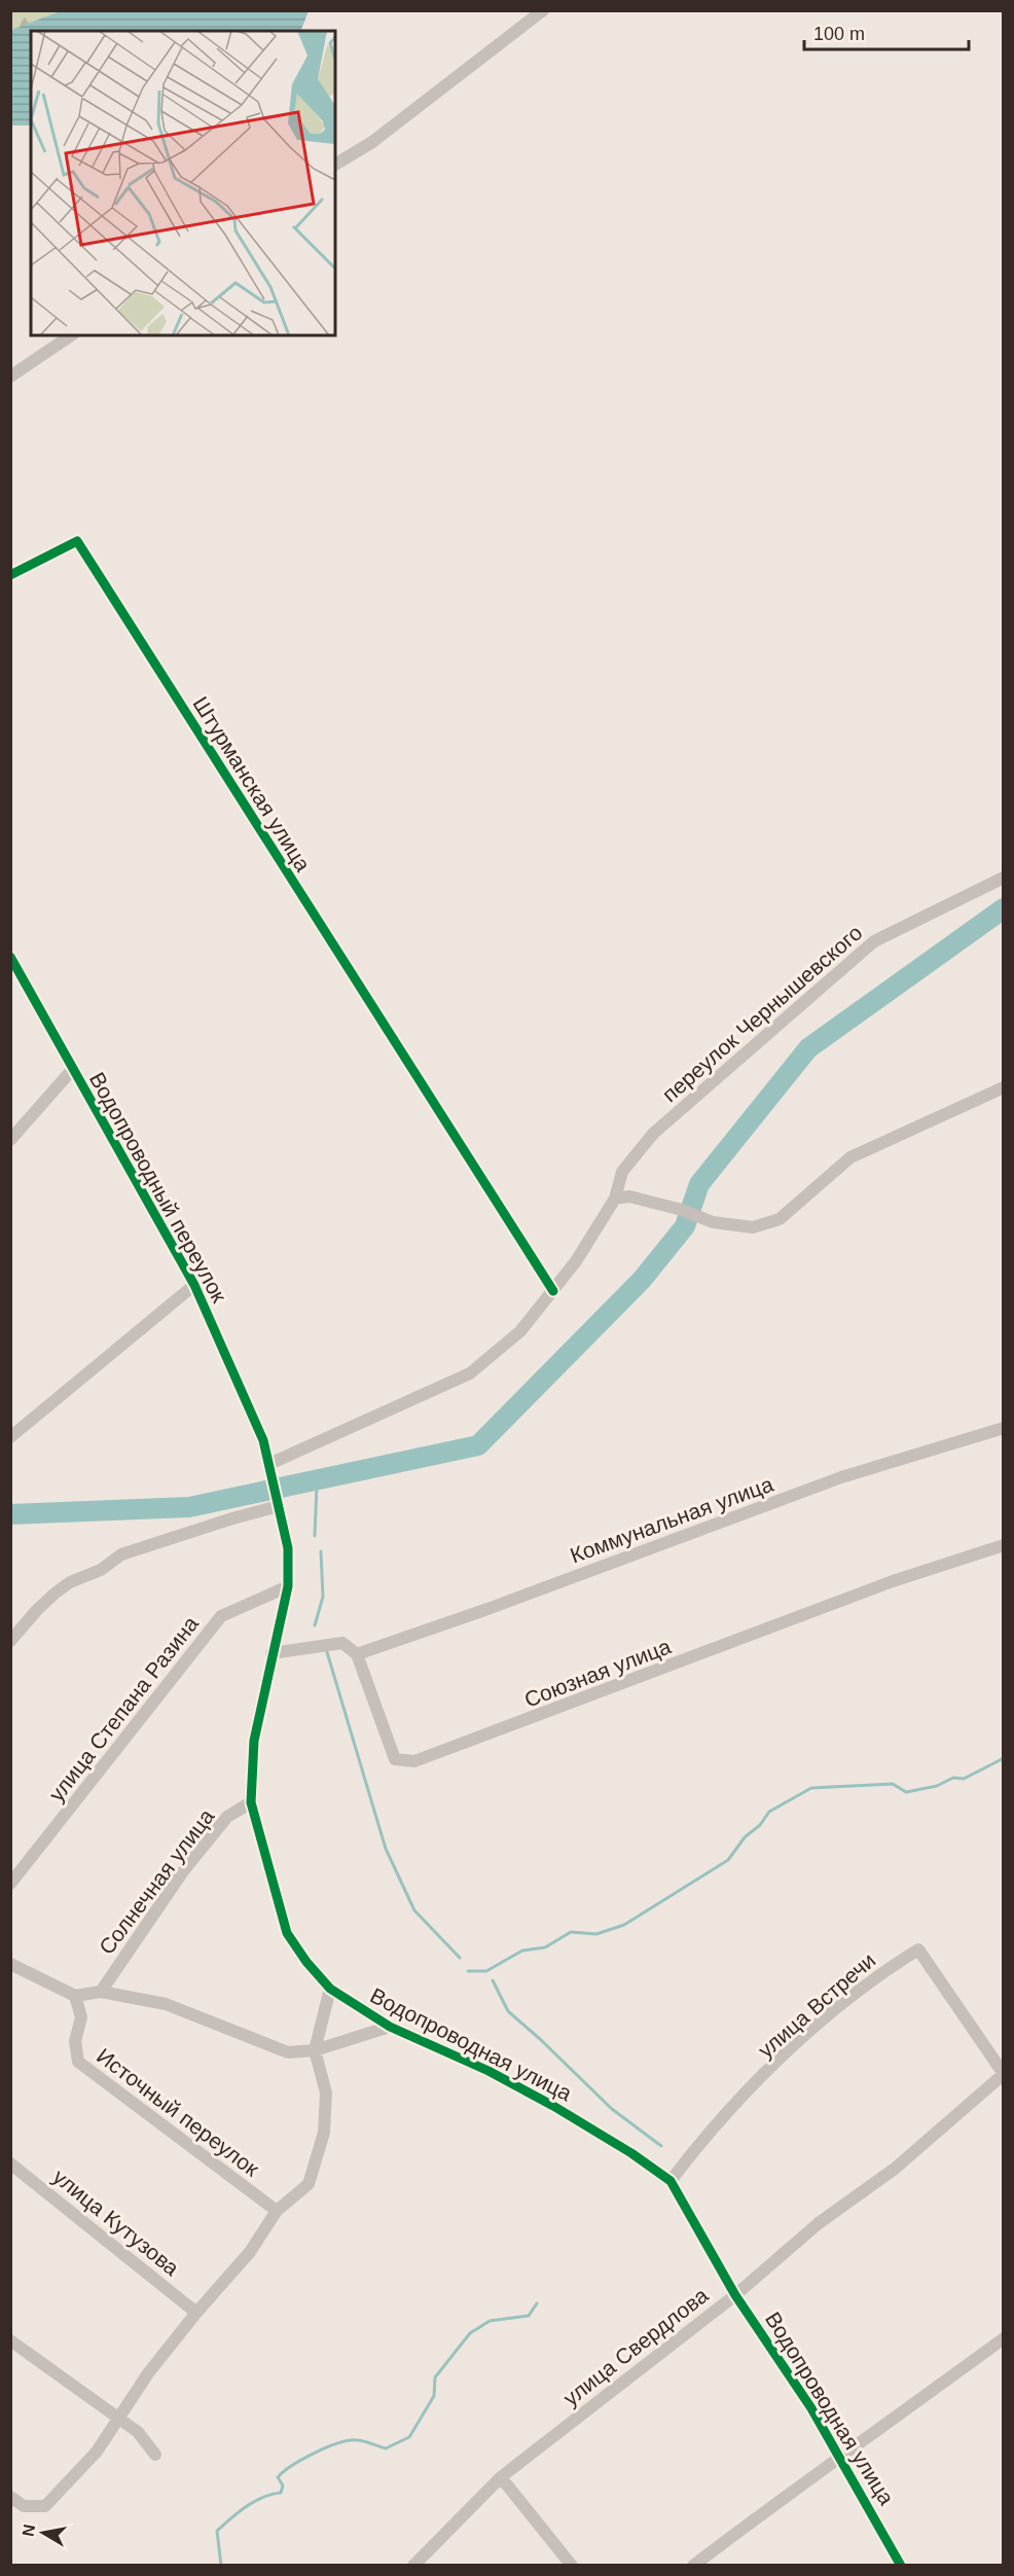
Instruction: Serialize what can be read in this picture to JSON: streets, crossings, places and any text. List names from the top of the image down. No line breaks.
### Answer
{"streets":{"street":["Штурманская улица","переулок Чернышевского","Водопроводный переулок","Коммунальная улица","Союзная улица","улица Степана Разина","Солнечная улица","улица Встречи","Водопроводная улица","Источный переулок","улица Кутузова","улица Свердлова"]},"crossings":[["Штурманская улица","переулок Чернышевского"],["переулок Чернышевского","Водопроводная улица"],["Водопроводный переулок","Водопроводная улица"],["Коммунальная улица","Союзная улица"],["улица Степана Разина","Водопроводная улица"],["Солнечная улица","Водопроводная улица"],["улица Встречи","Водопроводная улица"],["улица Встречи","улица Свердлова"],["Водопроводная улица","улица Свердлова"]],"scale_bar":"100 m","north":"left"}
